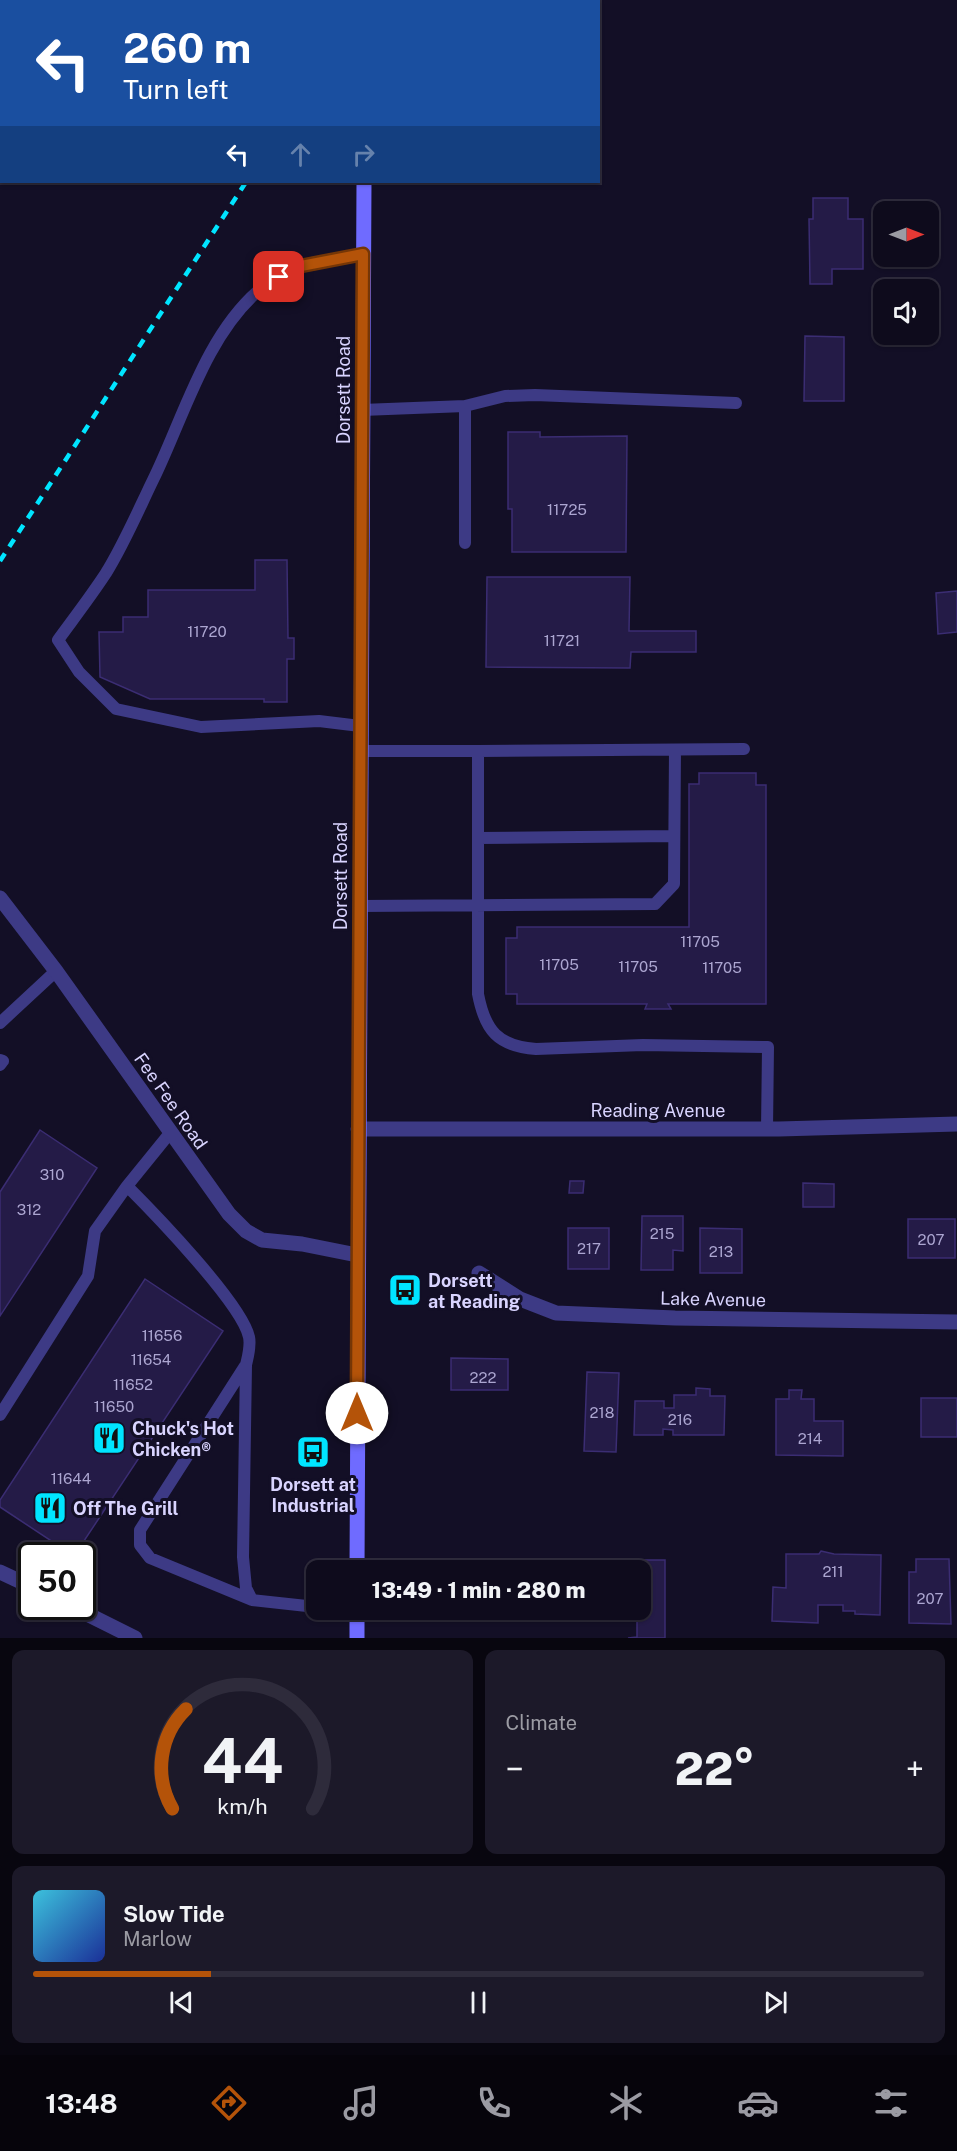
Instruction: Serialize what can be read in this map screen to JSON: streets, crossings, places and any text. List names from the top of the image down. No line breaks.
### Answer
{"streets":{"main road":["Dorsett Road"],"street":["Fee Fee Road","Reading Avenue","Lake Avenue"]},"crossings":[["Dorsett Road","Fee Fee Road"],["Dorsett Road","Reading Avenue"]],"places":{"bus stop":["Dorsett at Reading","Dorsett at Industrial"],"restaurant":["Chuck's Hot Chicken®","Off The Grill"]},"house_numbers":["11725","11720","11721","11705","11705","11705","11705","310","312","215","207","217","213","11656","11654","222","11652","11650","218","216","214","11644","211","207"],"north":"right","page":{"turn":["260 m","Turn left"],"limit":"50","trip":"13:49 · 1 min · 280 m","tile":"Climate","heat":["−","22°","+"],"song":["Slow Tide","Marlow"],"tabs":"13:48","gauge":["44","km/h"]}}
